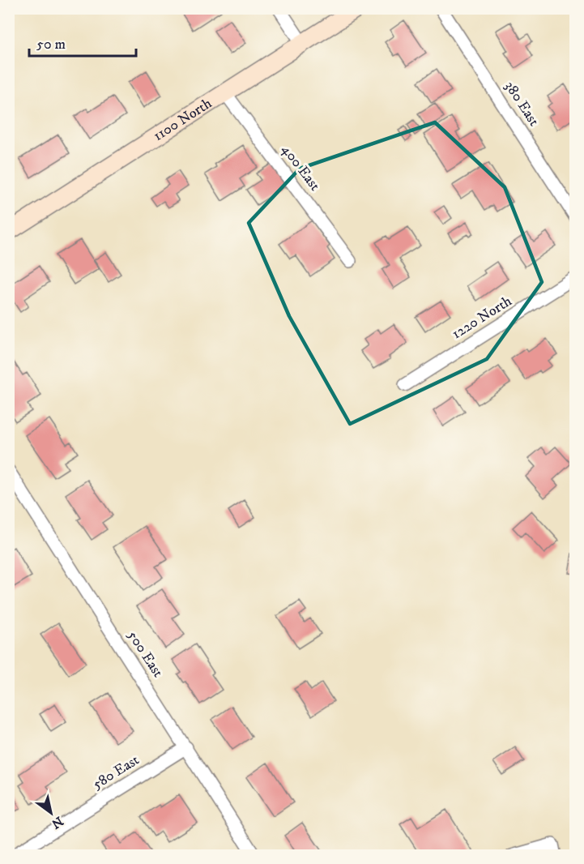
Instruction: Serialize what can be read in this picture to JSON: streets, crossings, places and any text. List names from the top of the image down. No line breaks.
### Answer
{"streets":{"street":["380 East","1100 North","400 East","1220 North","500 East","580 East"]},"crossings":[["1100 North","400 East"],["500 East","580 East"]],"scale_bar":"50 m","north":"bottom right"}
